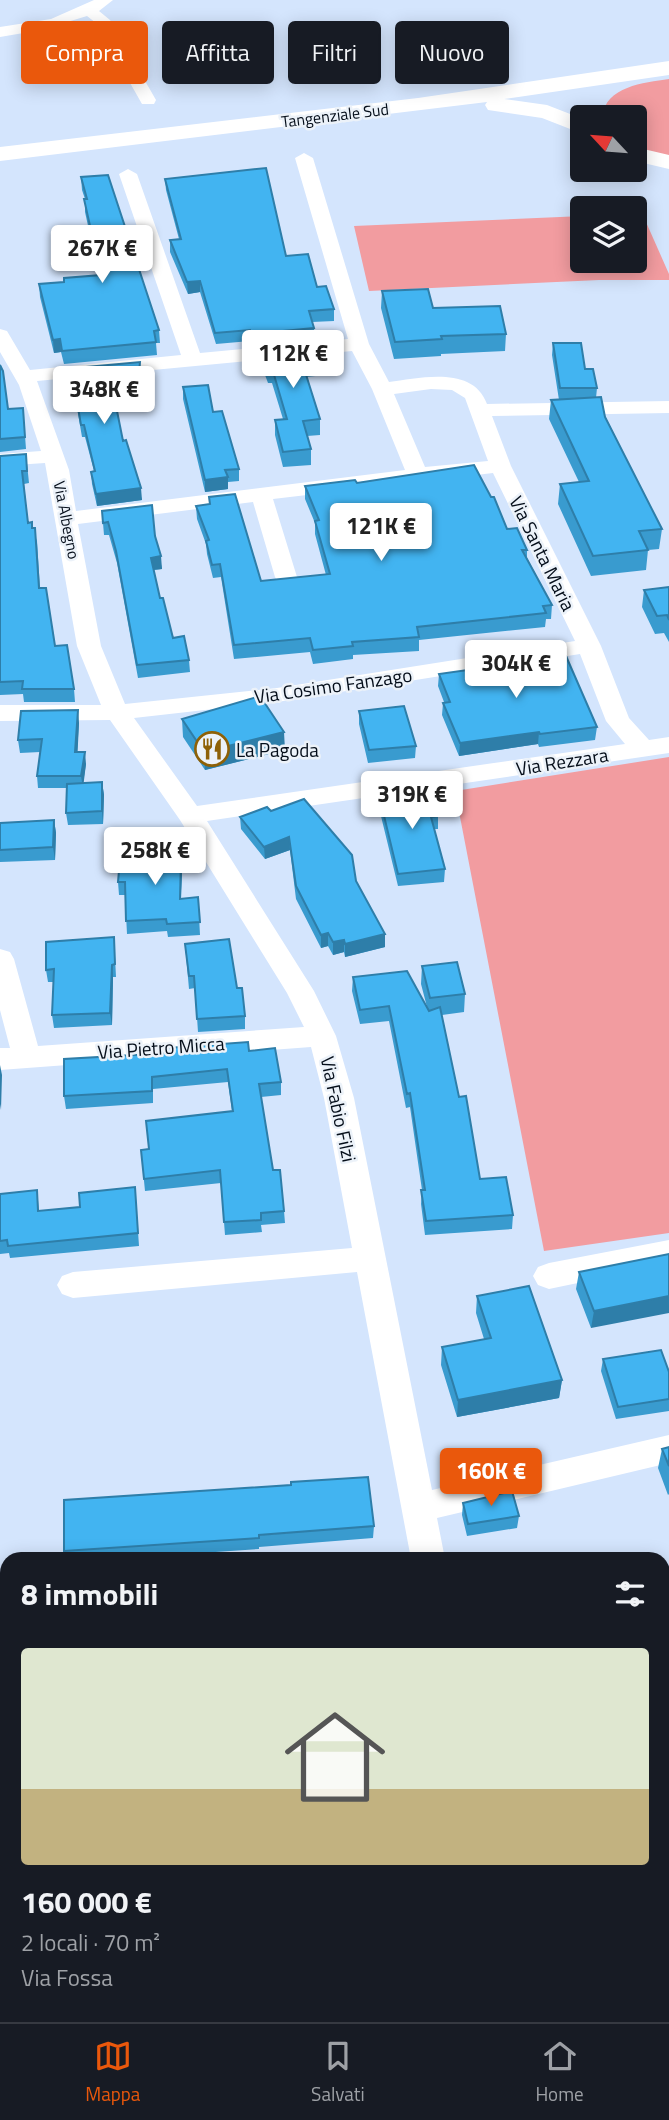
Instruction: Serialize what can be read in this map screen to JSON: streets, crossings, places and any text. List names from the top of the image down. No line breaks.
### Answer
{"streets":{"highway":["Tangenziale Sud"],"street":["Via Albegno","Via Santa Maria","Via Cosimo Fanzago","Via Rezzara","Via Pietro Micca","Via Fabio Filzi"]},"crossings":[["Via Albegno","Via Cosimo Fanzago"],["Via Albegno","Via Fabio Filzi"],["Via Santa Maria","Via Cosimo Fanzago"],["Via Santa Maria","Via Rezzara"],["Via Cosimo Fanzago","Via Fabio Filzi"],["Via Rezzara","Via Fabio Filzi"],["Via Pietro Micca","Via Fabio Filzi"]],"places":{"restaurant":["La Pagoda"]},"north":"top left","page":{"chip":["Compra","Affitta","Filtri","Nuovo"],"price":["267K €","112K €","348K €","121K €","304K €","319K €","258K €","160K €"],"heading":"8 immobili","list":[{"name":"160 000 €","note":"2 locali · 70 m² · Via Fossa"}],"tabs":["Mappa","Salvati","Home"]}}
